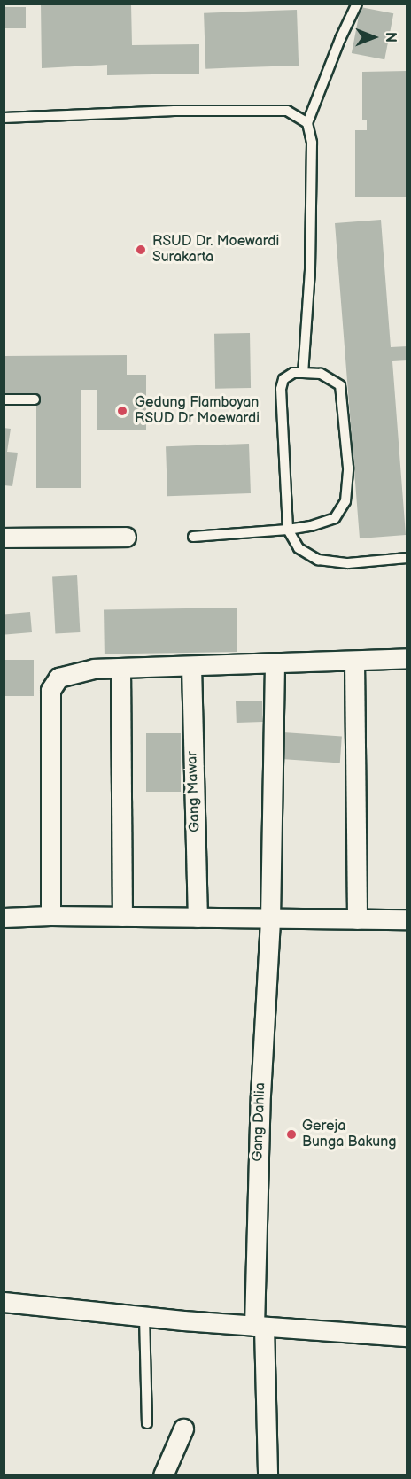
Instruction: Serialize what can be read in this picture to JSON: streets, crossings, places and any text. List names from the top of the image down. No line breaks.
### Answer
{"streets":{"street":["Gang Mawar","Gang Dahlia"]},"places":["RSUD Dr. Moewardi Surakarta","Gedung Flamboyan RSUD Dr Moewardi","Gereja Bunga Bakung"],"north":"right"}
